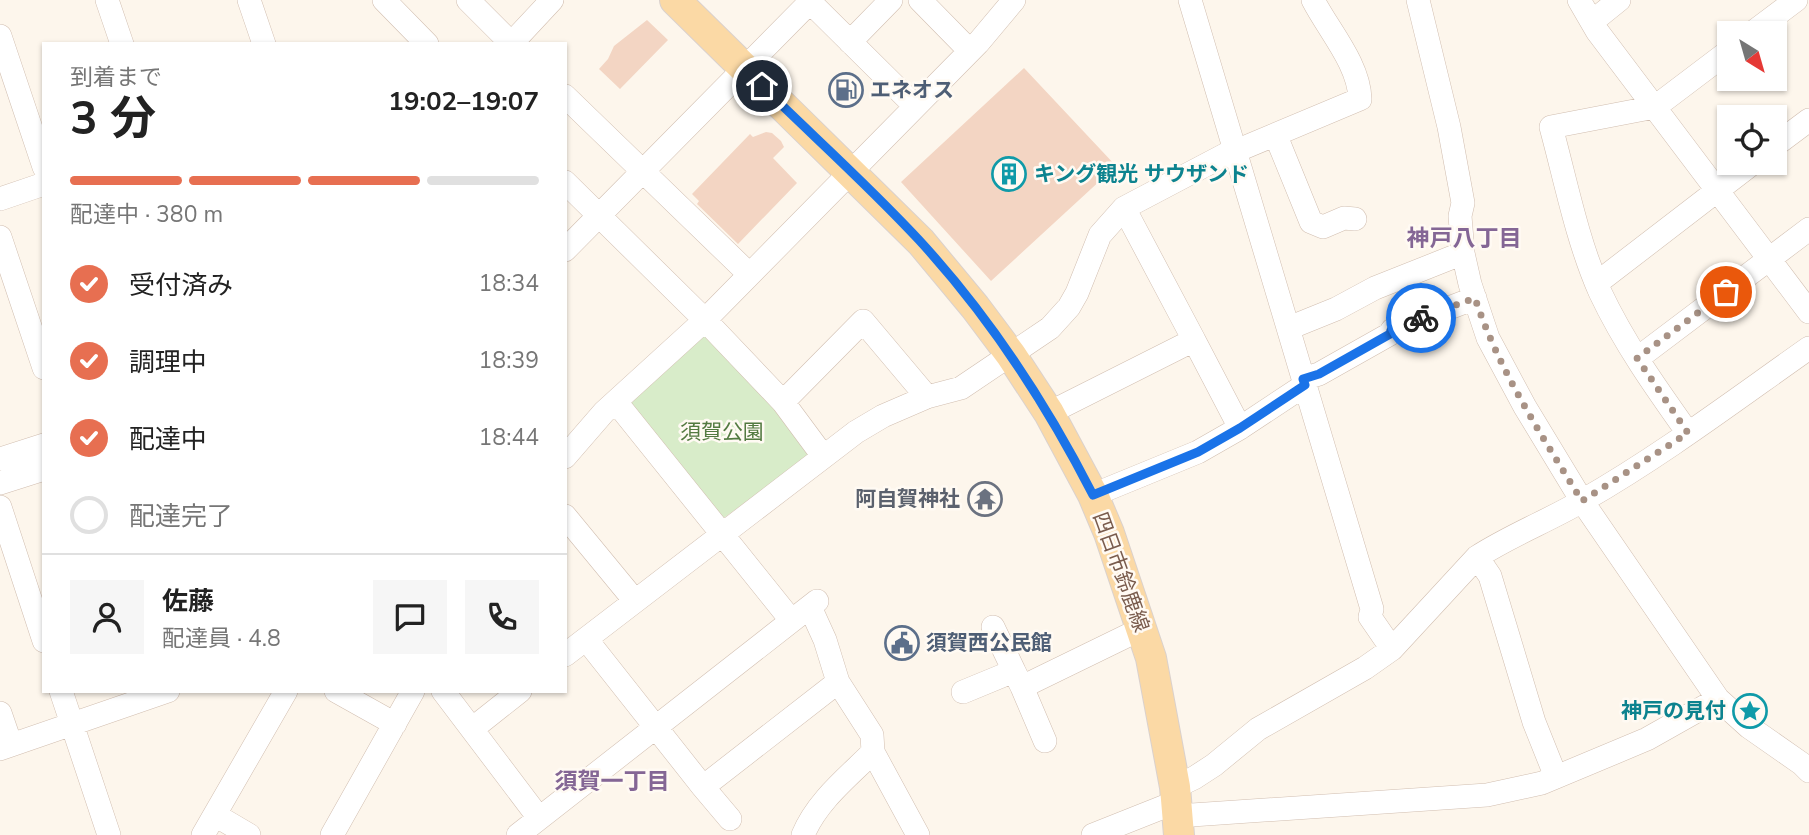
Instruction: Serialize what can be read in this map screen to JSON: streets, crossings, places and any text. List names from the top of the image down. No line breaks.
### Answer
{"streets":{"main road":["四日市鈴鹿線"]},"districts":["神戸八丁目","須賀一丁目"],"parks":["須賀公園"],"places":{"fuel station":["エネオス"],"building":["キング観光 サウザンド"],"temple":["阿自賀神社"],"public building":["須賀西公民館"],"place":["神戸の見付"]},"north":"bottom right","page":{"heading":["3 分","到着まで","19:02–19:07"],"panel":["佐藤","配達員 · 4.8"],"bar":"配達中 · 380 m","list":[["受付済み","18:34"],["調理中","18:39"],["配達中","18:44"],"配達完了"]}}
